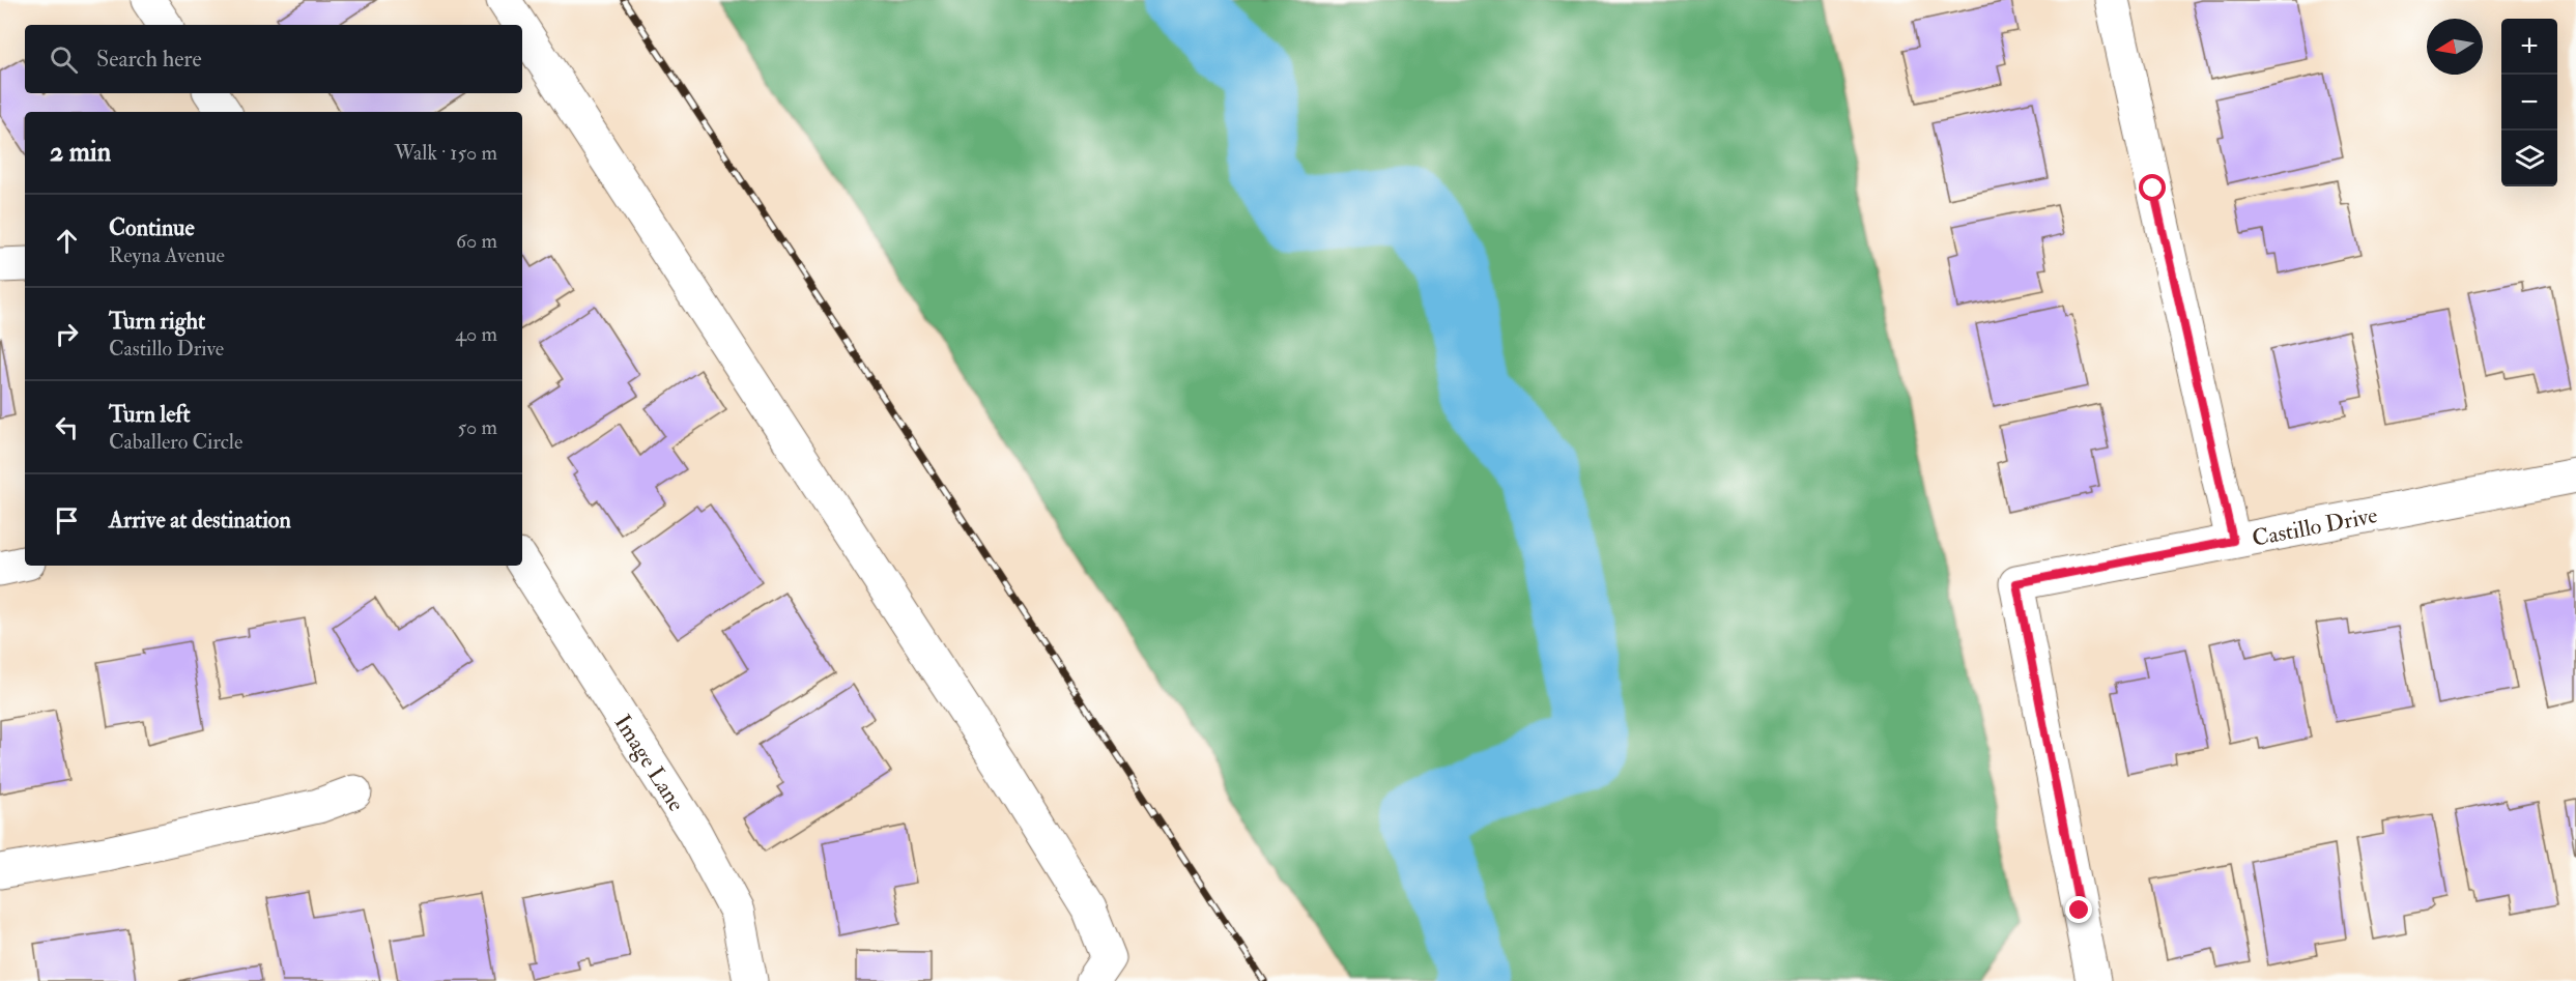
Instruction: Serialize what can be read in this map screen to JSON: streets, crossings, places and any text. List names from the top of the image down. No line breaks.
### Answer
{"streets":{"street":["Castillo Drive","Image Lane"]},"north":"left","page":{"map_buttons":["+","−"],"search":"Search here","heading":["2 min","Walk · 150 m"],"list":[["Continue","Reyna Avenue","60 m"],["Turn right","Castillo Drive","40 m"],["Turn left","Caballero Circle","50 m"],"Arrive at destination"]}}
